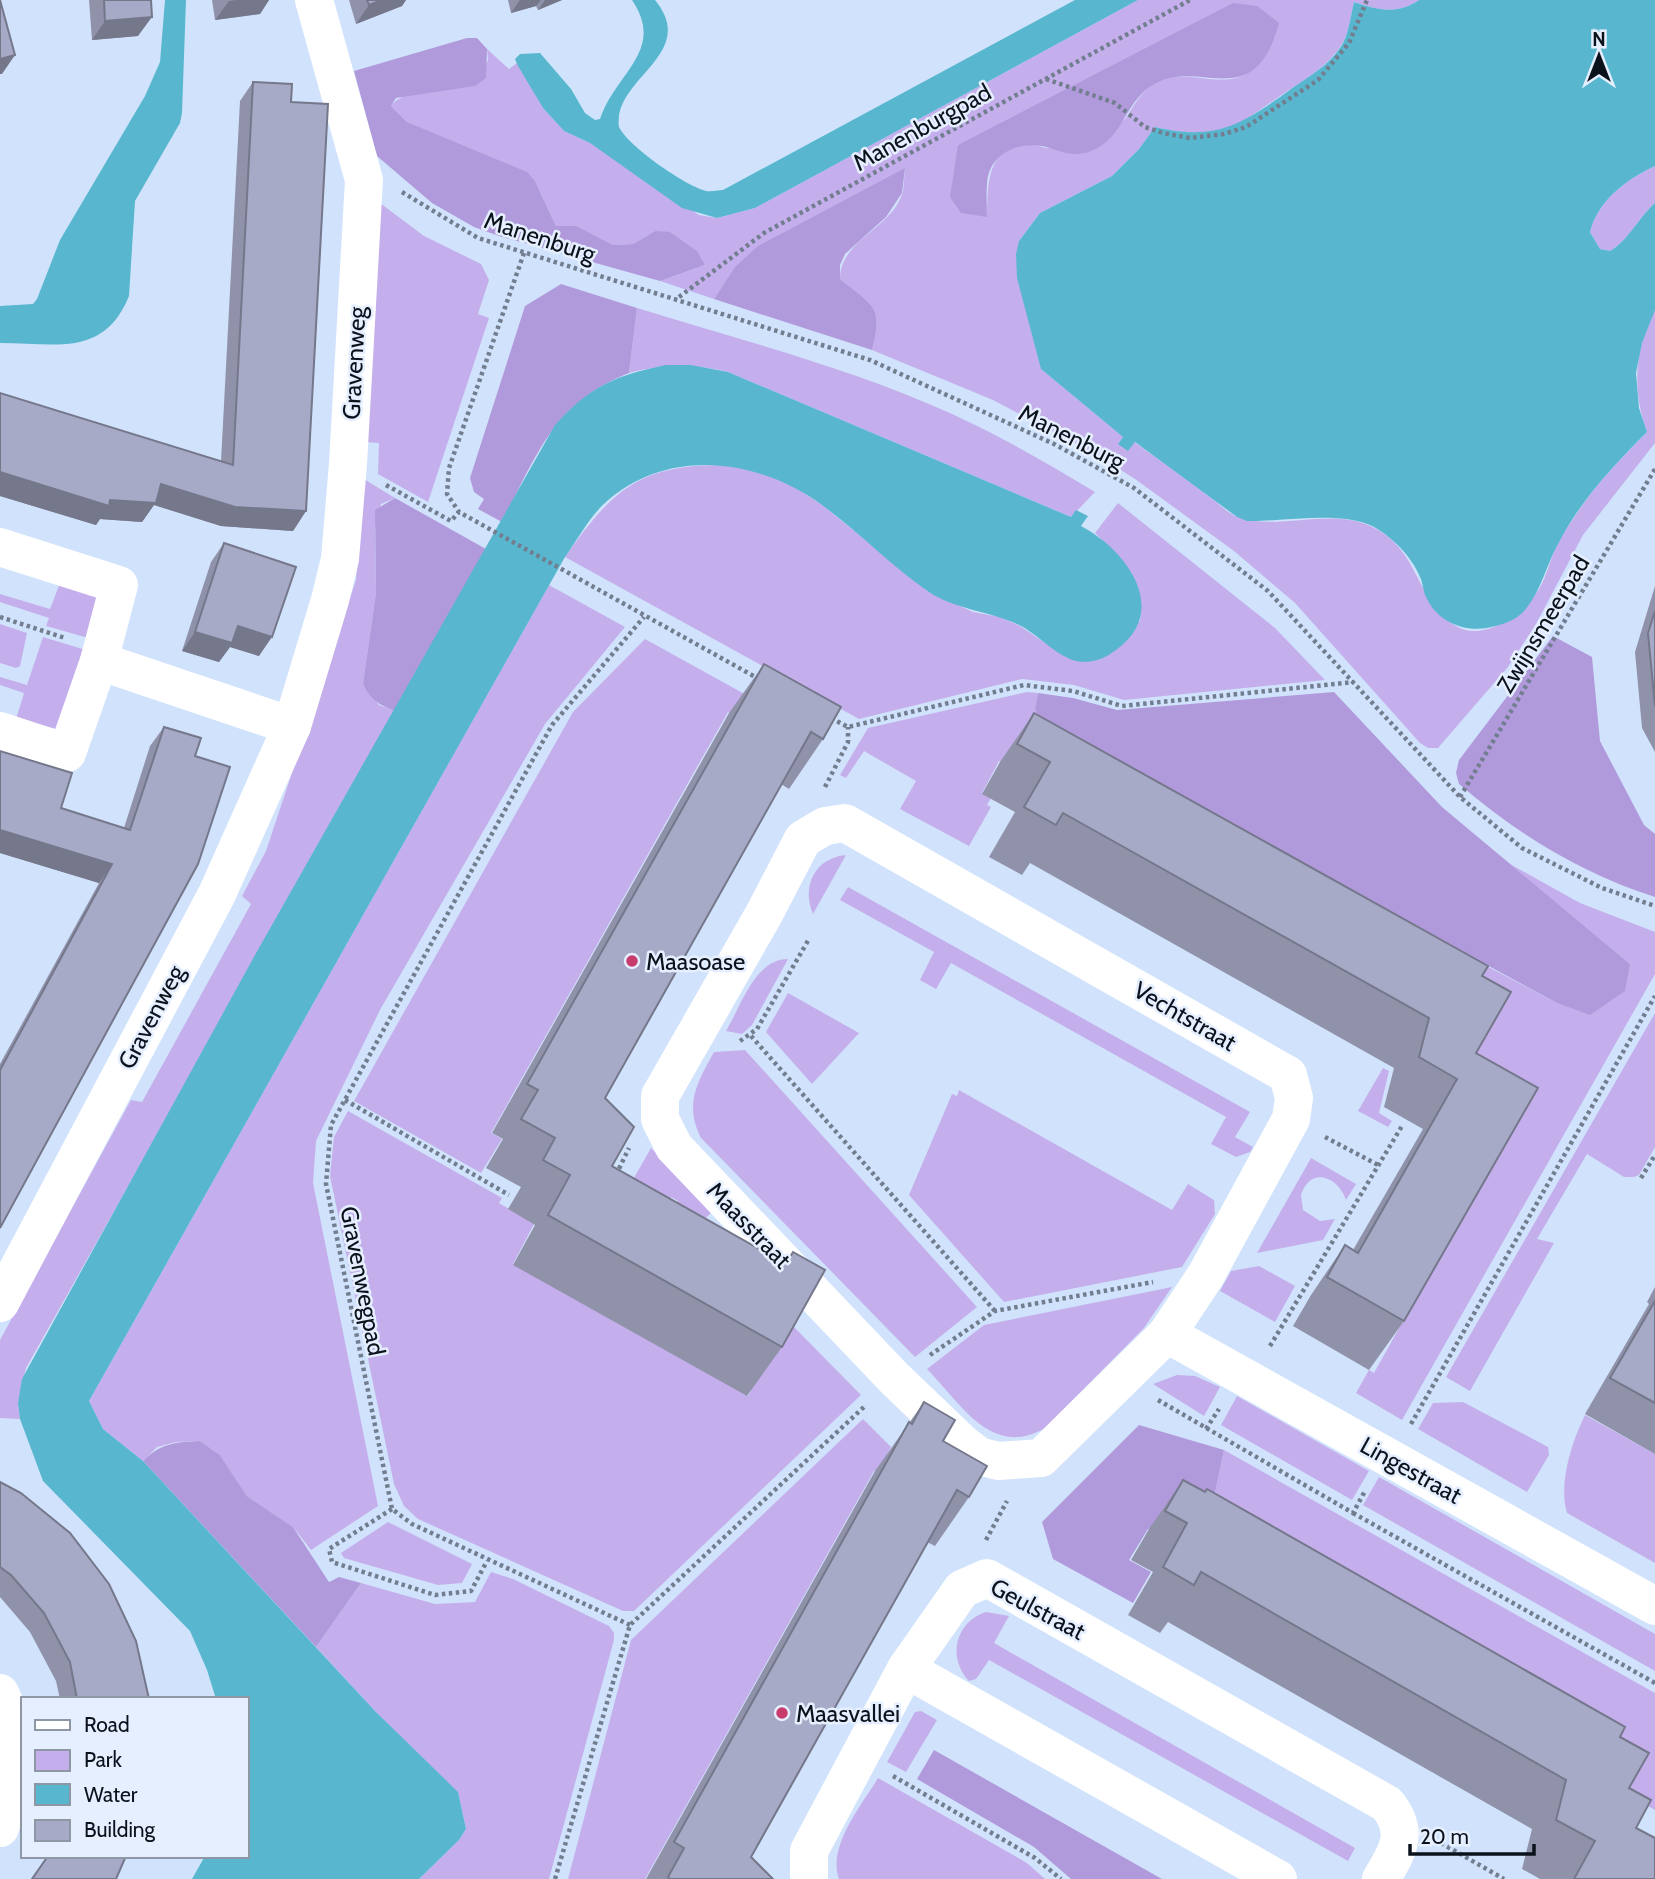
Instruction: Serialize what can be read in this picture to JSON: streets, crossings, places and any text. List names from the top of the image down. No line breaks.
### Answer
{"streets":{"street":["Gravenweg","Vechtstraat","Maasstraat","Lingestraat","Geulstraat"],"path":["Manenburgpad","Manenburg","Zwijnsmeerpad","Gravenwegpad"]},"crossings":[["Manenburgpad","Manenburg"],["Manenburg","Gravenweg"],["Manenburg","Zwijnsmeerpad"],["Vechtstraat","Maasstraat"],["Vechtstraat","Lingestraat"],["Maasstraat","Lingestraat"]],"places":["Maasoase","Maasvallei"],"legend":["Road","Park","Water","Building"],"scale_bar":"20 m","north":"top"}
